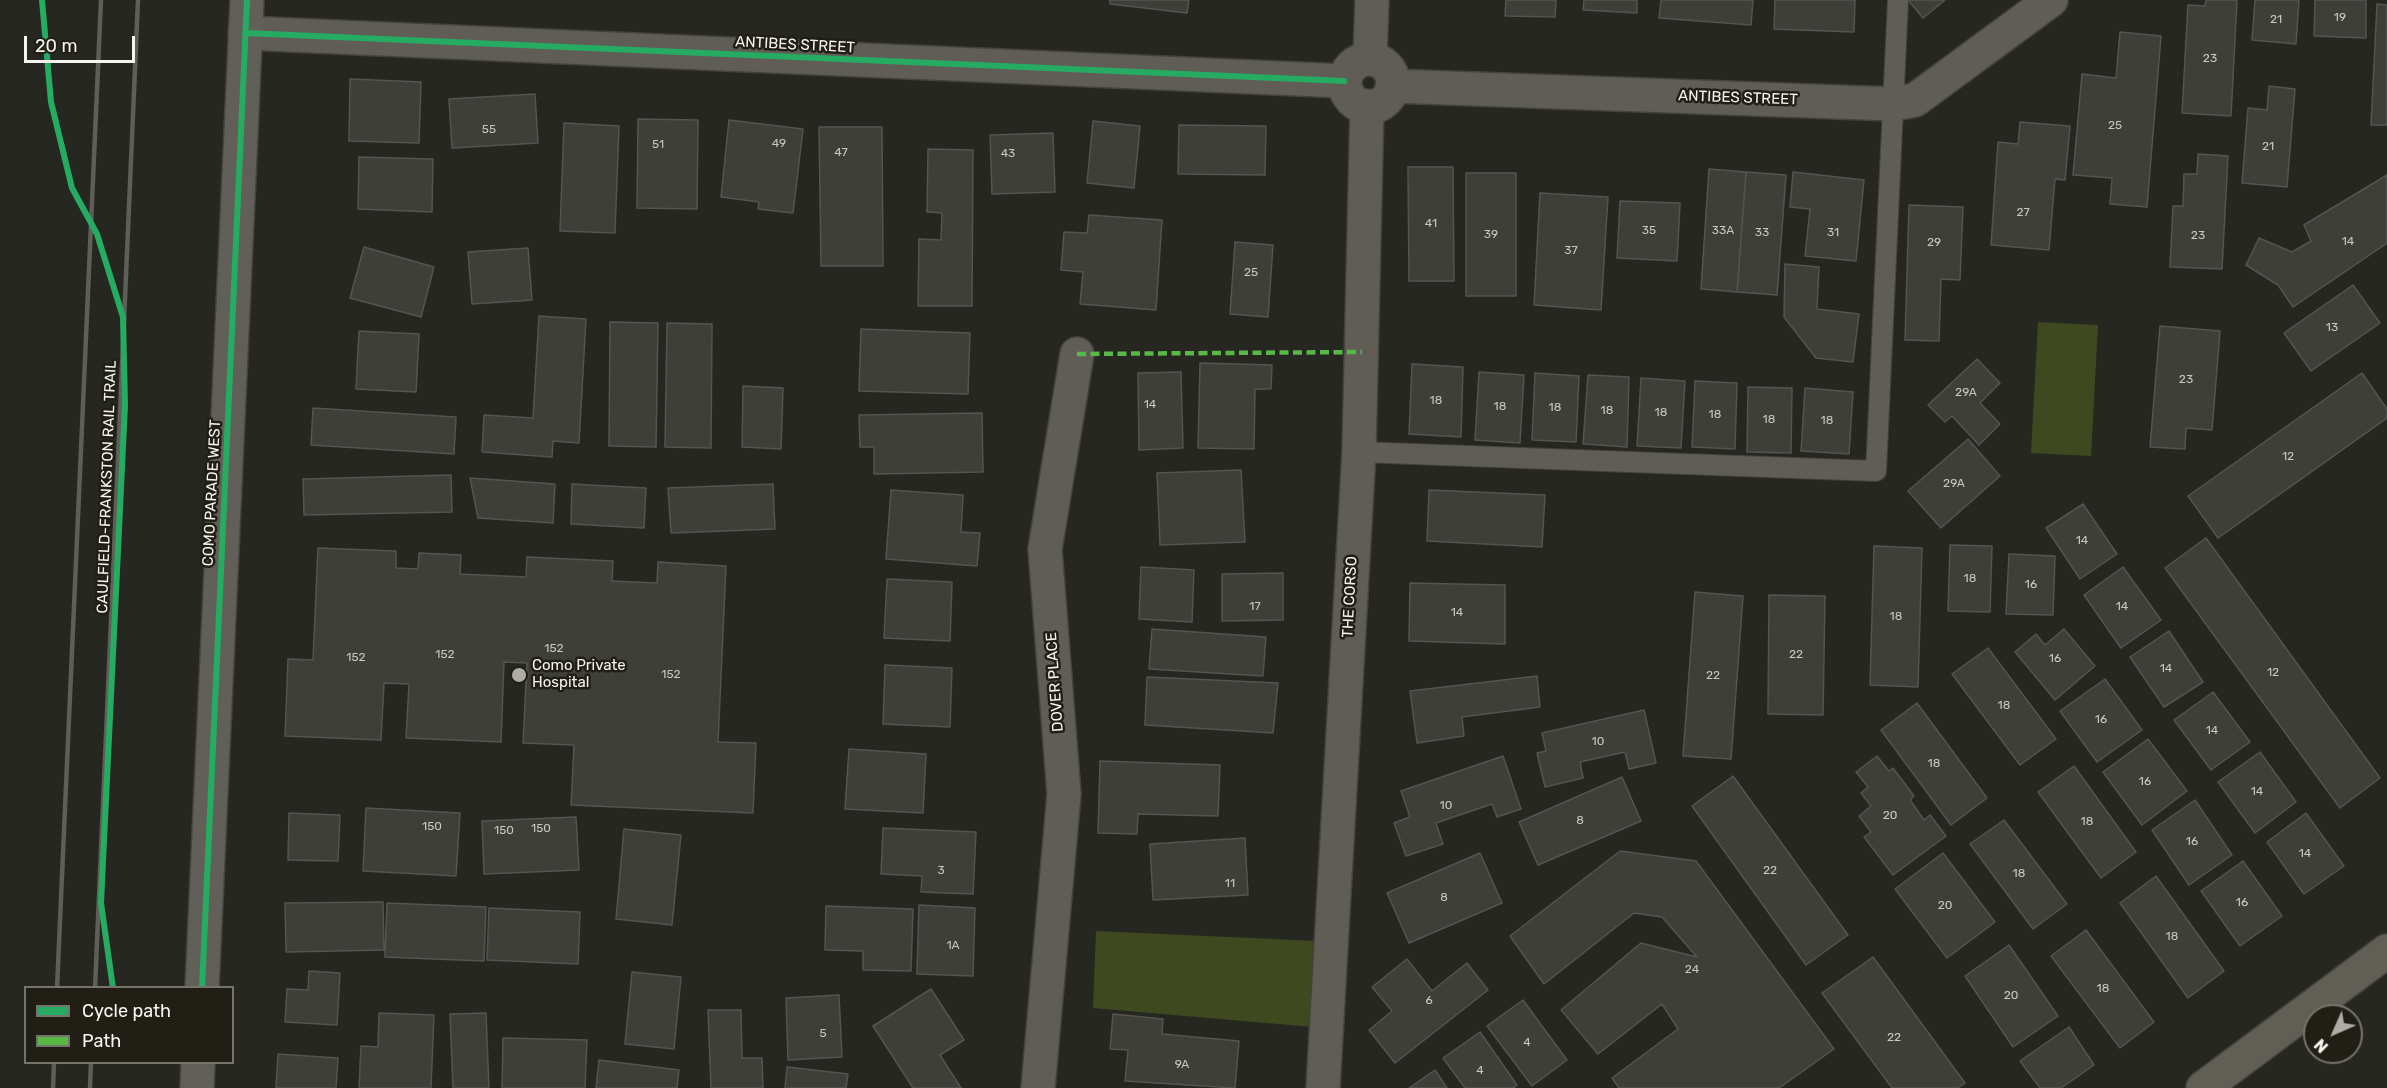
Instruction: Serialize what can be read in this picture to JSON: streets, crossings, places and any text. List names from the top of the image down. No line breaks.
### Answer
{"streets":{"street":["ANTIBES STREET","COMO PARADE WEST","THE CORSO","DOVER PLACE"],"cycle path":["CAULFIELD-FRANKSTON RAIL TRAIL"]},"crossings":[["ANTIBES STREET","COMO PARADE WEST"],["ANTIBES STREET","THE CORSO"]],"places":["Como Private Hospital"],"house_numbers":["19","21","23","25","55","49","51","21","47","43","27","41","35","33A","33","31","39","23","14","29","37","25","13","23","29A","18","14","18","18","18","18","18","18","18","12","29A","14","18","16","17","14","14","18","152","152","22","152","16","14","12","152","22","18","16","14","10","18","16","14","10","20","8","18","150","150","150","16","14","3","22","18","11","8","16","20","18","1A","24","18","20","6","5","22","4","9A","4"],"legend":["Cycle path","Path"],"scale_bar":"20 m","north":"bottom left"}
